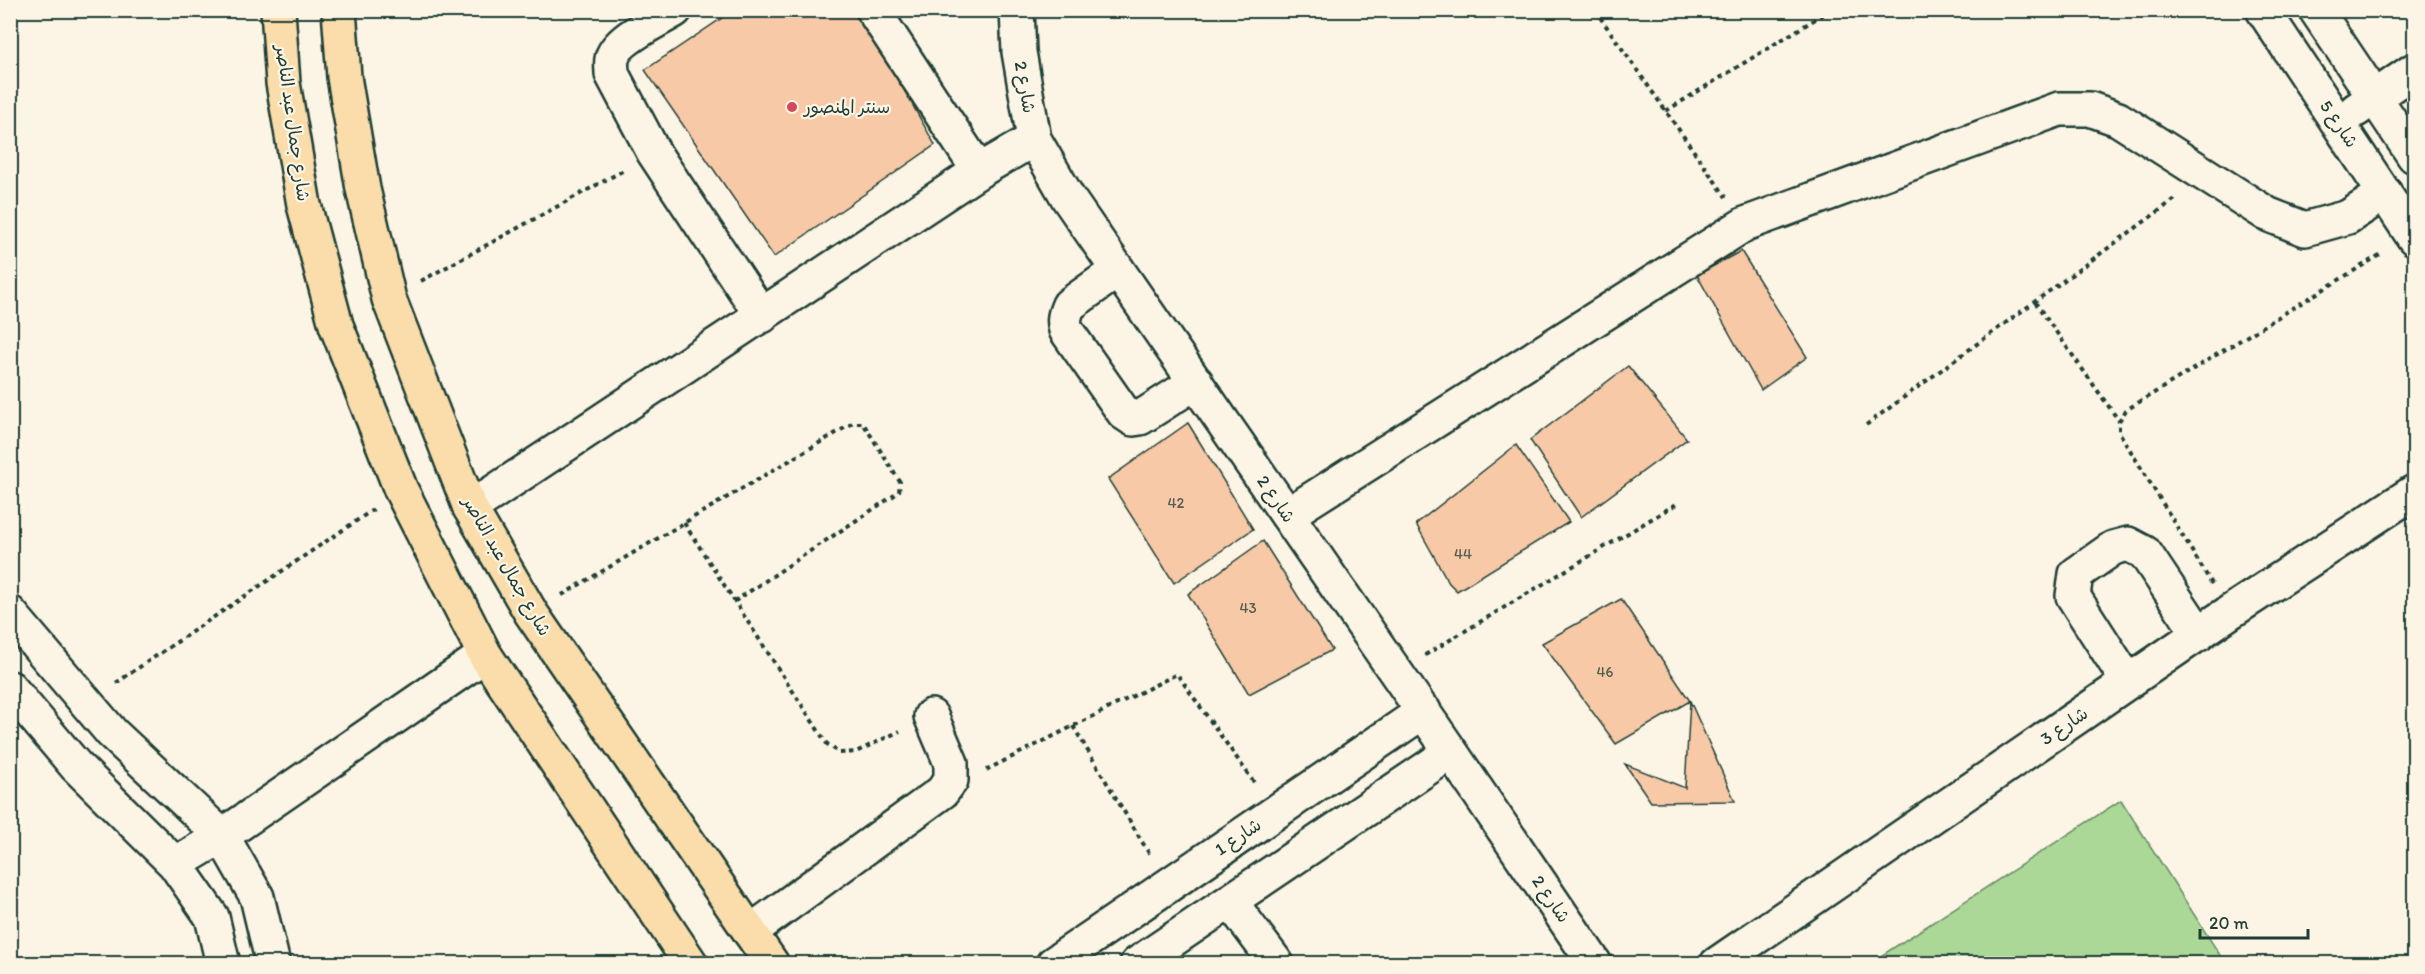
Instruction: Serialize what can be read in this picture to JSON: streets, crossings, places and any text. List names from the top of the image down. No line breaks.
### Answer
{"streets":{"main road":["شارع جمال عبد الناصر"],"street":["شارع 2","شارع 5","شارع 3","شارع 1"]},"crossings":[["شارع 2","شارع 1"]],"places":["سنتر المنصور"],"house_numbers":["42","44","43","46"],"scale_bar":"20 m"}
